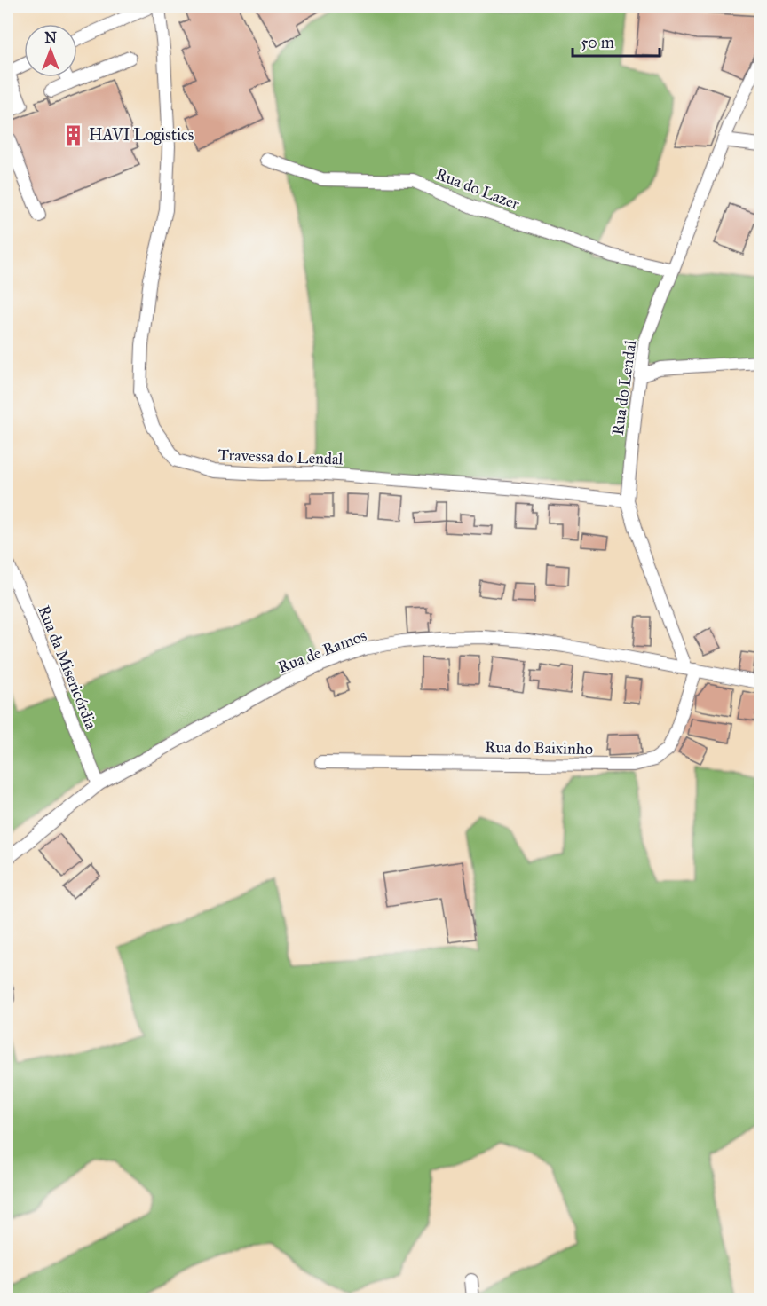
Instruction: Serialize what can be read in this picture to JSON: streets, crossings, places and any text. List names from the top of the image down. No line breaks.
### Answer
{"streets":{"street":["Rua do Lazer","Rua do Lendal","Travessa do Lendal","Rua de Ramos","Rua da Misericórdia","Rua do Baixinho"]},"crossings":[["Rua do Lazer","Rua do Lendal"],["Rua do Lendal","Travessa do Lendal"],["Rua do Lendal","Rua de Ramos"],["Rua do Lendal","Rua do Baixinho"],["Rua de Ramos","Rua da Misericórdia"],["Rua de Ramos","Rua do Baixinho"]],"places":{"building":["HAVI Logistics"]},"scale_bar":"50 m","north":"top"}
